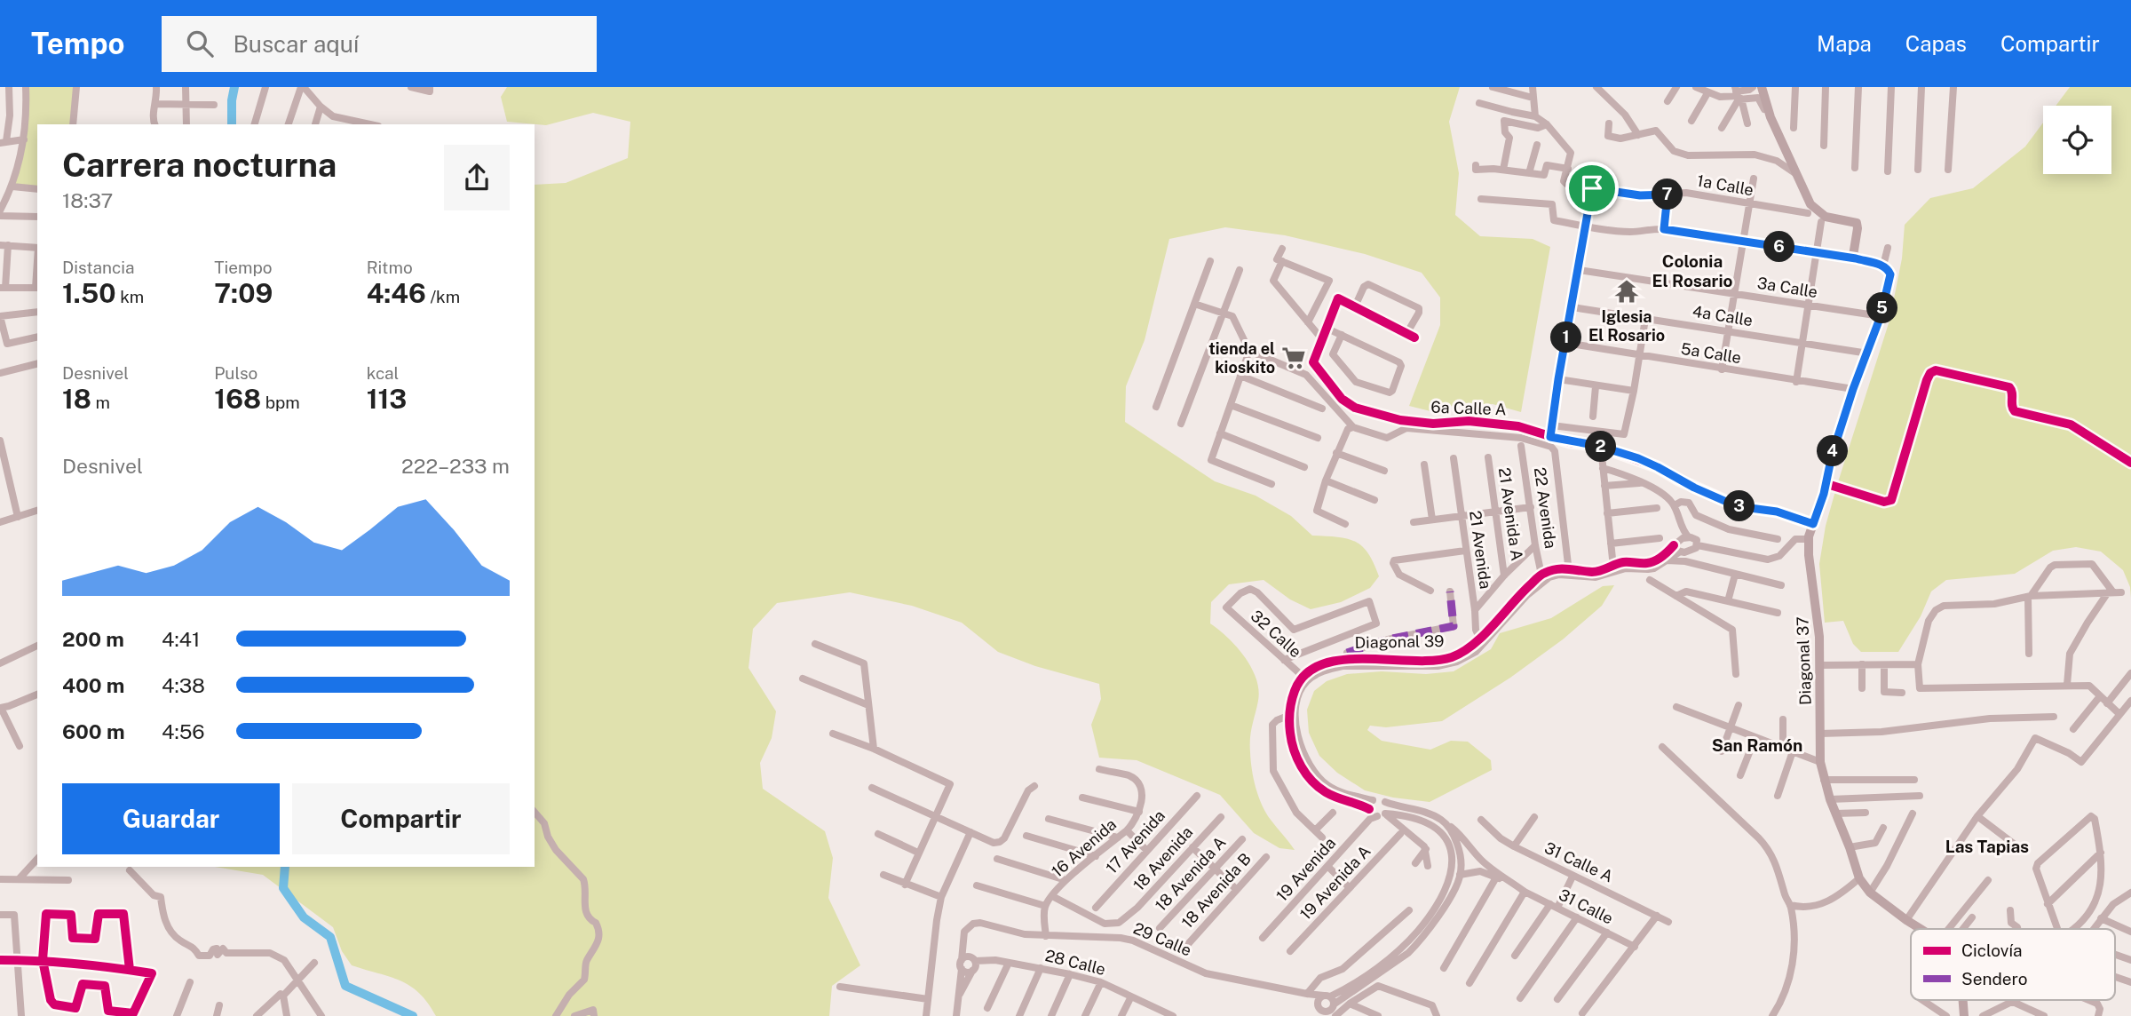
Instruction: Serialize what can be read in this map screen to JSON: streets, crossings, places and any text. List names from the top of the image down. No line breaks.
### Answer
{"streets":{"main road":["Diagonal 37"],"street":["1a Calle","3a Calle","4a Calle","5a Calle","6a Calle A","22 Avenida","21 Avenida A","21 Avenida","32 Calle","Diagonal 39","17 Avenida","16 Avenida","18 Avenida","31 Calle A","19 Avenida","18 Avenida A","19 Avenida A","18 Avenida B","31 Calle","29 Calle","28 Calle"]},"crossings":[["3a Calle","Diagonal 37"],["4a Calle","Diagonal 37"],["5a Calle","Diagonal 37"],["6a Calle A","Diagonal 37"],["22 Avenida","Diagonal 39"],["21 Avenida","Diagonal 39"],["32 Calle","Diagonal 39"],["16 Avenida","18 Avenida"]],"districts":["Colonia El Rosario","San Ramón","Las Tapias"],"places":{"temple":["Iglesia El Rosario"],"supermarket":["tienda el kioskito"]},"legend":["Ciclovía","Sendero"],"page":{"header":"Tempo","search":"Buscar aquí","nav":["Mapa","Capas","Compartir"],"heading":["Carrera nocturna","18:37"],"pins":["7","6","5","1","2","4","3"],"stats":[["Distancia","1.50 km"],["Tiempo","7:09"],["Ritmo","4:46 /km"],["Desnivel","18 m"],["Pulso","168 bpm"],["kcal","113"]],"chart":["Desnivel","222–233 m"],"list":[{"name":"200 m","note":"4:41"},{"name":"400 m","note":"4:38"},{"name":"600 m","note":"4:56"}],"buttons":["Guardar","Compartir"]}}
